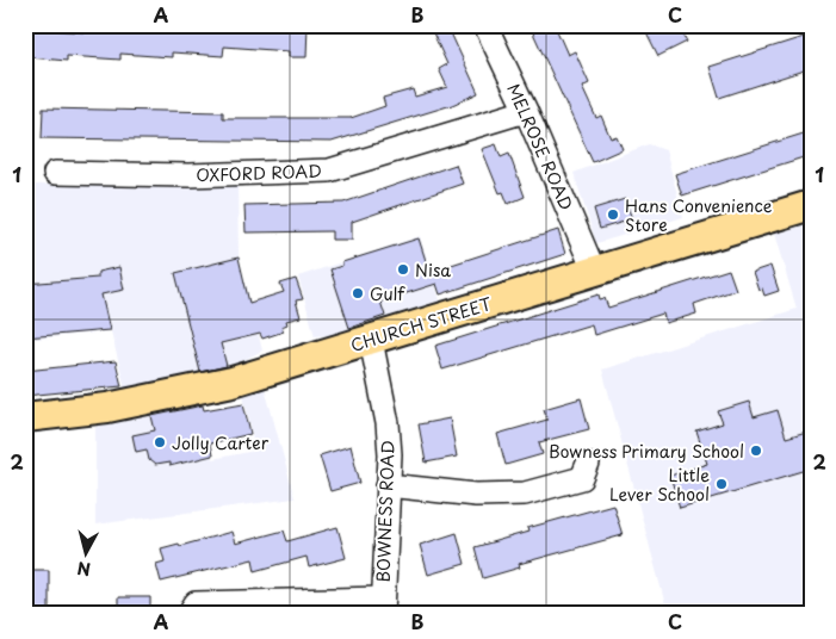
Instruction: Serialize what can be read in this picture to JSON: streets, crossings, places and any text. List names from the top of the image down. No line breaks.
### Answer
{"streets":{"main road":["CHURCH STREET"],"street":["MELROSE ROAD","OXFORD ROAD","BOWNESS ROAD"]},"crossings":[["MELROSE ROAD","OXFORD ROAD"],["MELROSE ROAD","CHURCH STREET"],["CHURCH STREET","BOWNESS ROAD"]],"places":["Hans Convenience Store","Nisa","Gulf","Jolly Carter","Bowness Primary School","Little Lever School"],"north":"bottom","grid":{"columns":["A","B","C"],"rows":["1","2"]}}
